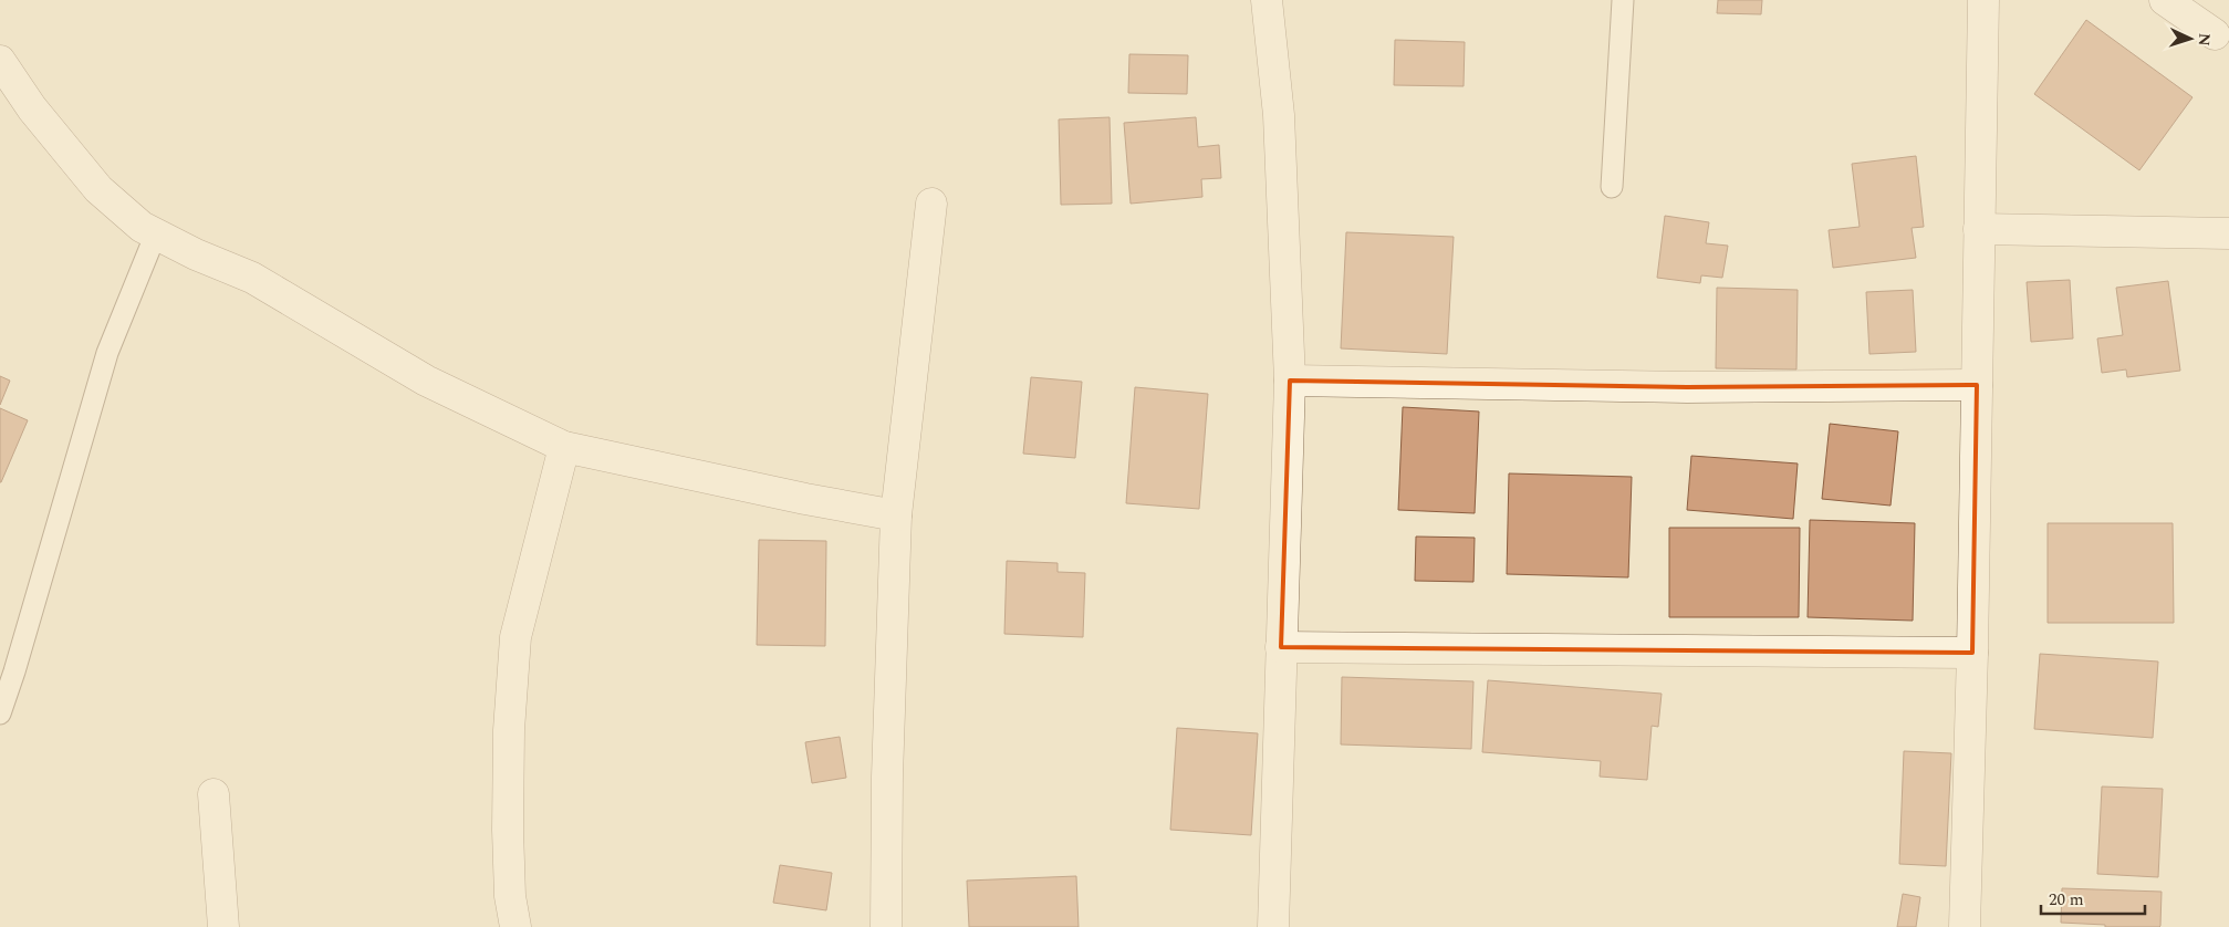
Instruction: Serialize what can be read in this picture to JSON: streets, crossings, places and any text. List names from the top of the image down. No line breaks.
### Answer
{"scale_bar":"20 m","north":"right"}
